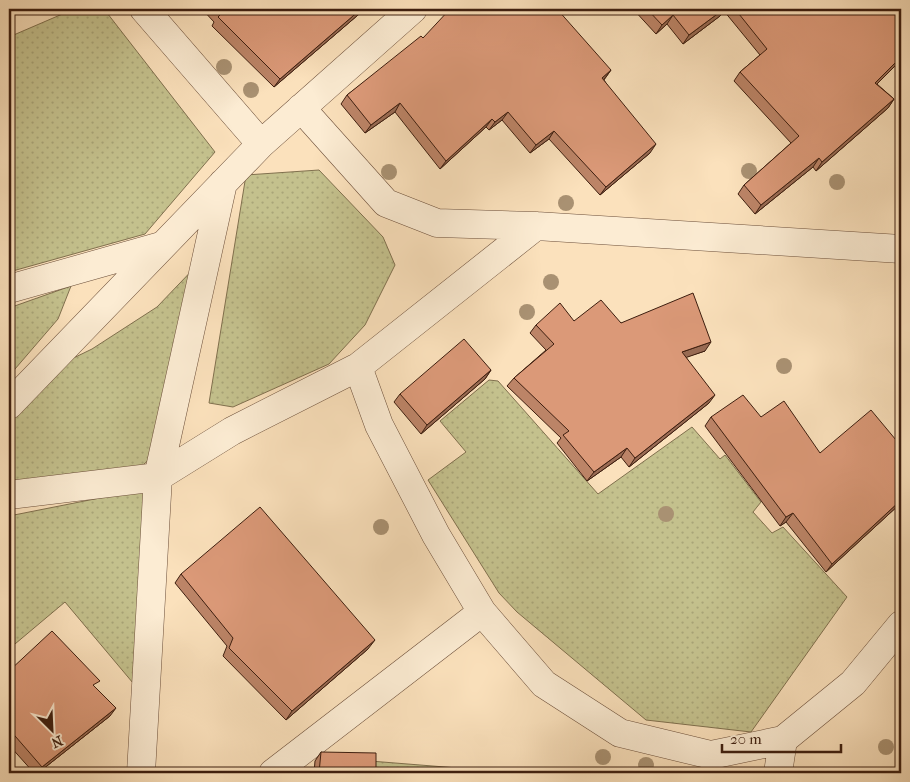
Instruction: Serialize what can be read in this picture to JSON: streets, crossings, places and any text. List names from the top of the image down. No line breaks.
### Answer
{"scale_bar":"20 m","north":"bottom right"}
